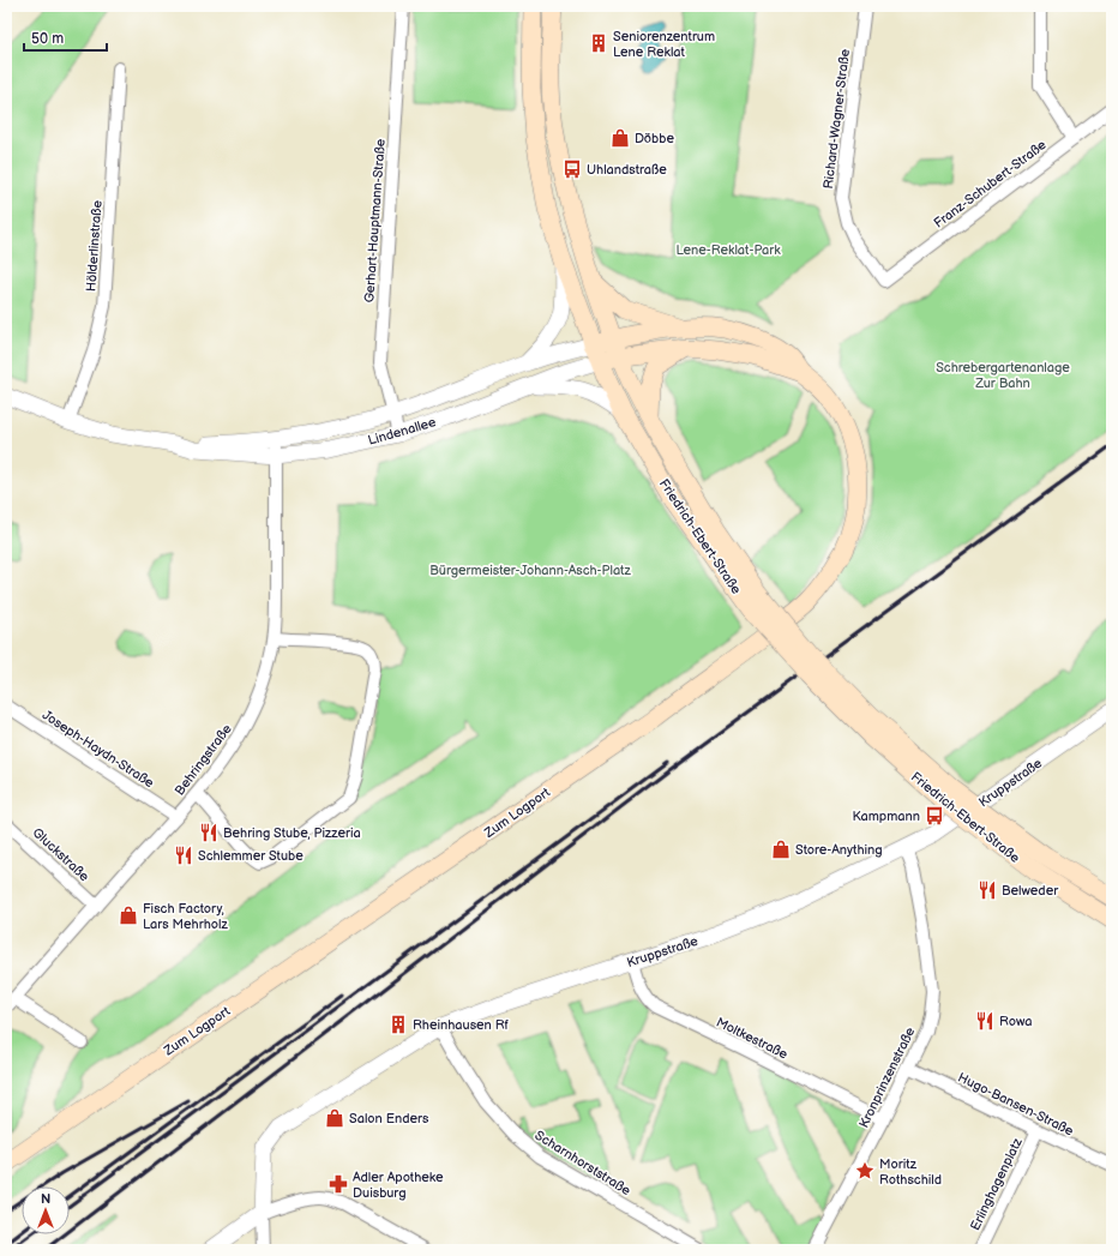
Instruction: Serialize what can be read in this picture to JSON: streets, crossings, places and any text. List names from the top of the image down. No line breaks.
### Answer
{"streets":{"main road":["Lindenallee","Friedrich-Ebert-Straße","Zum Logport"],"street":["Richard-Wagner-Straße","Franz-Schubert-Straße","Gerhart-Hauptmann-Straße","Hölderlinstraße","Joseph-Haydn-Straße","Behringstraße","Kruppstraße","Gluckstraße","Moltkestraße","Kronprinzenstraße","Hugo-Bansen-Straße","Scharnhorststraße","Erlinghagenplatz"]},"crossings":[["Richard-Wagner-Straße","Franz-Schubert-Straße"],["Gerhart-Hauptmann-Straße","Lindenallee"],["Hölderlinstraße","Lindenallee"],["Lindenallee","Friedrich-Ebert-Straße"],["Lindenallee","Behringstraße"],["Lindenallee","Zum Logport"],["Friedrich-Ebert-Straße","Zum Logport"],["Joseph-Haydn-Straße","Behringstraße"],["Behringstraße","Gluckstraße"],["Kruppstraße","Moltkestraße"],["Kruppstraße","Kronprinzenstraße"],["Kruppstraße","Scharnhorststraße"],["Moltkestraße","Kronprinzenstraße"],["Kronprinzenstraße","Hugo-Bansen-Straße"],["Hugo-Bansen-Straße","Erlinghagenplatz"]],"parks":["Lene-Reklat-Park","Schrebergartenanlage Zur Bahn","Bürgermeister-Johann-Asch-Platz"],"places":{"building":["Seniorenzentrum Lene Reklat","Rheinhausen Rf"],"shop":["Döbbe","Store-Anything","Fisch Factory, Lars Mehrholz","Salon Enders"],"bus stop":["Uhlandstraße","Kampmann"],"restaurant":["Behring Stube, Pizzeria","Schlemmer Stube","Belweder","Rowa"],"place":["Moritz Rothschild"],"pharmacy":["Adler Apotheke Duisburg"]},"scale_bar":"50 m","north":"top"}
